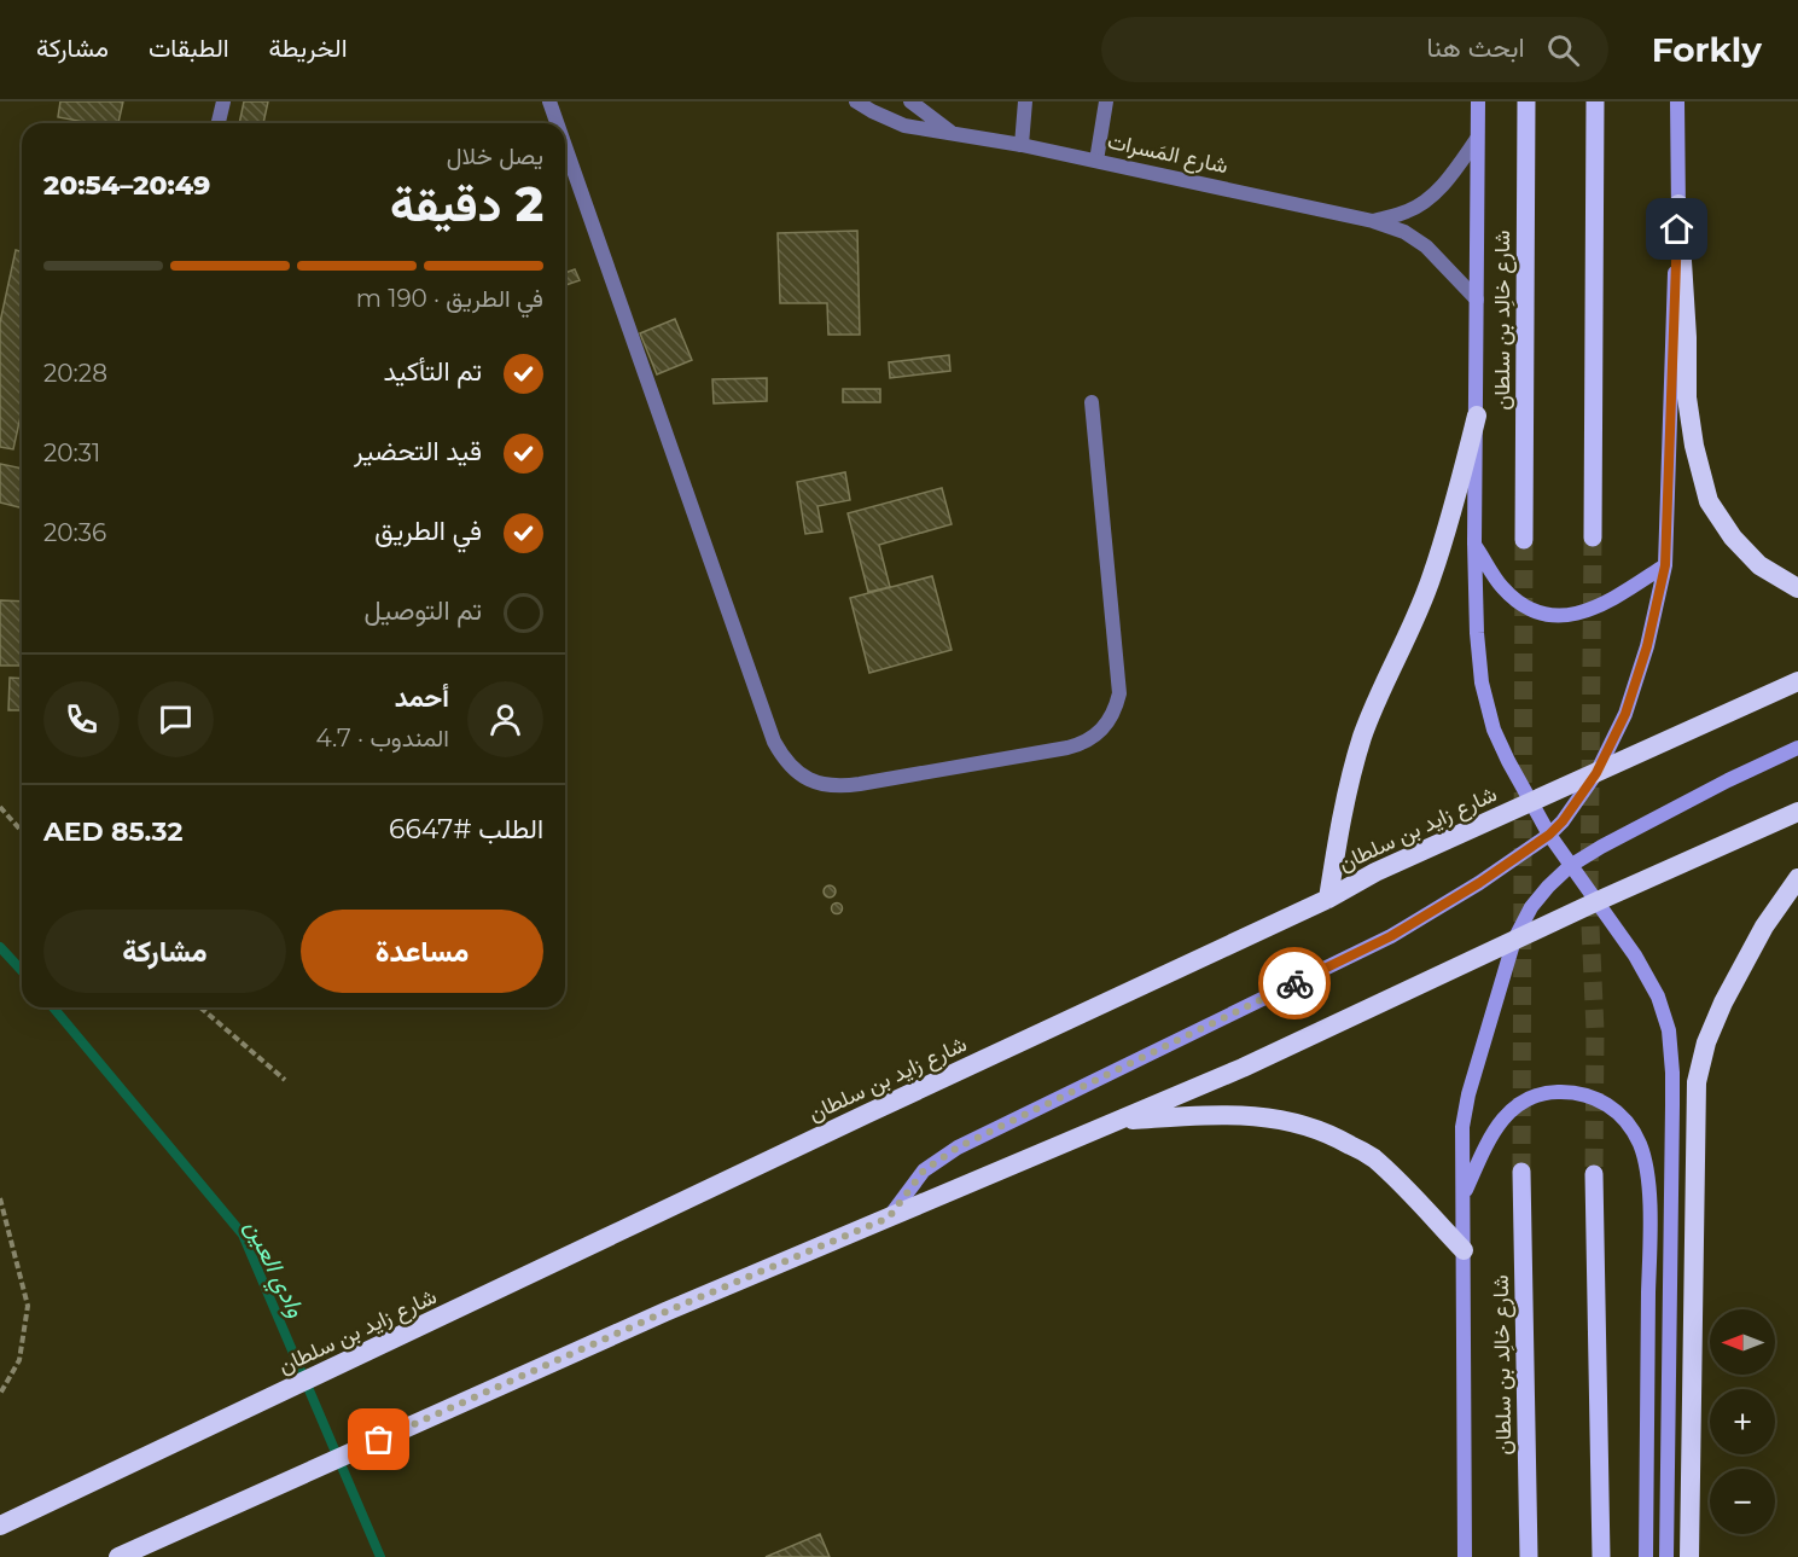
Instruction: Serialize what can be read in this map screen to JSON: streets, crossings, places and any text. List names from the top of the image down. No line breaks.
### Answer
{"streets":{"highway":["شارع زايد بن سلطان"],"main road":["شارع خالِد بن سلطان"],"street":["شارع المَسرات"]},"water":["وادي العين"],"north":"left","page":{"header":"Forkly","search":"ابحث هنا","nav":["الخريطة","الطبقات","مشاركة"],"heading":["2 دقيقة","يصل خلال","20:49–20:54"],"panel":["أحمد","المندوب · 4.7","الطلب #6647","AED 85.32"],"bar":"في الطريق · 190 m","list":[["تم التأكيد","20:28"],["قيد التحضير","20:31"],["في الطريق","20:36"],"تم التوصيل"],"buttons":["مساعدة","مشاركة"],"map_buttons":["+","−"]}}
